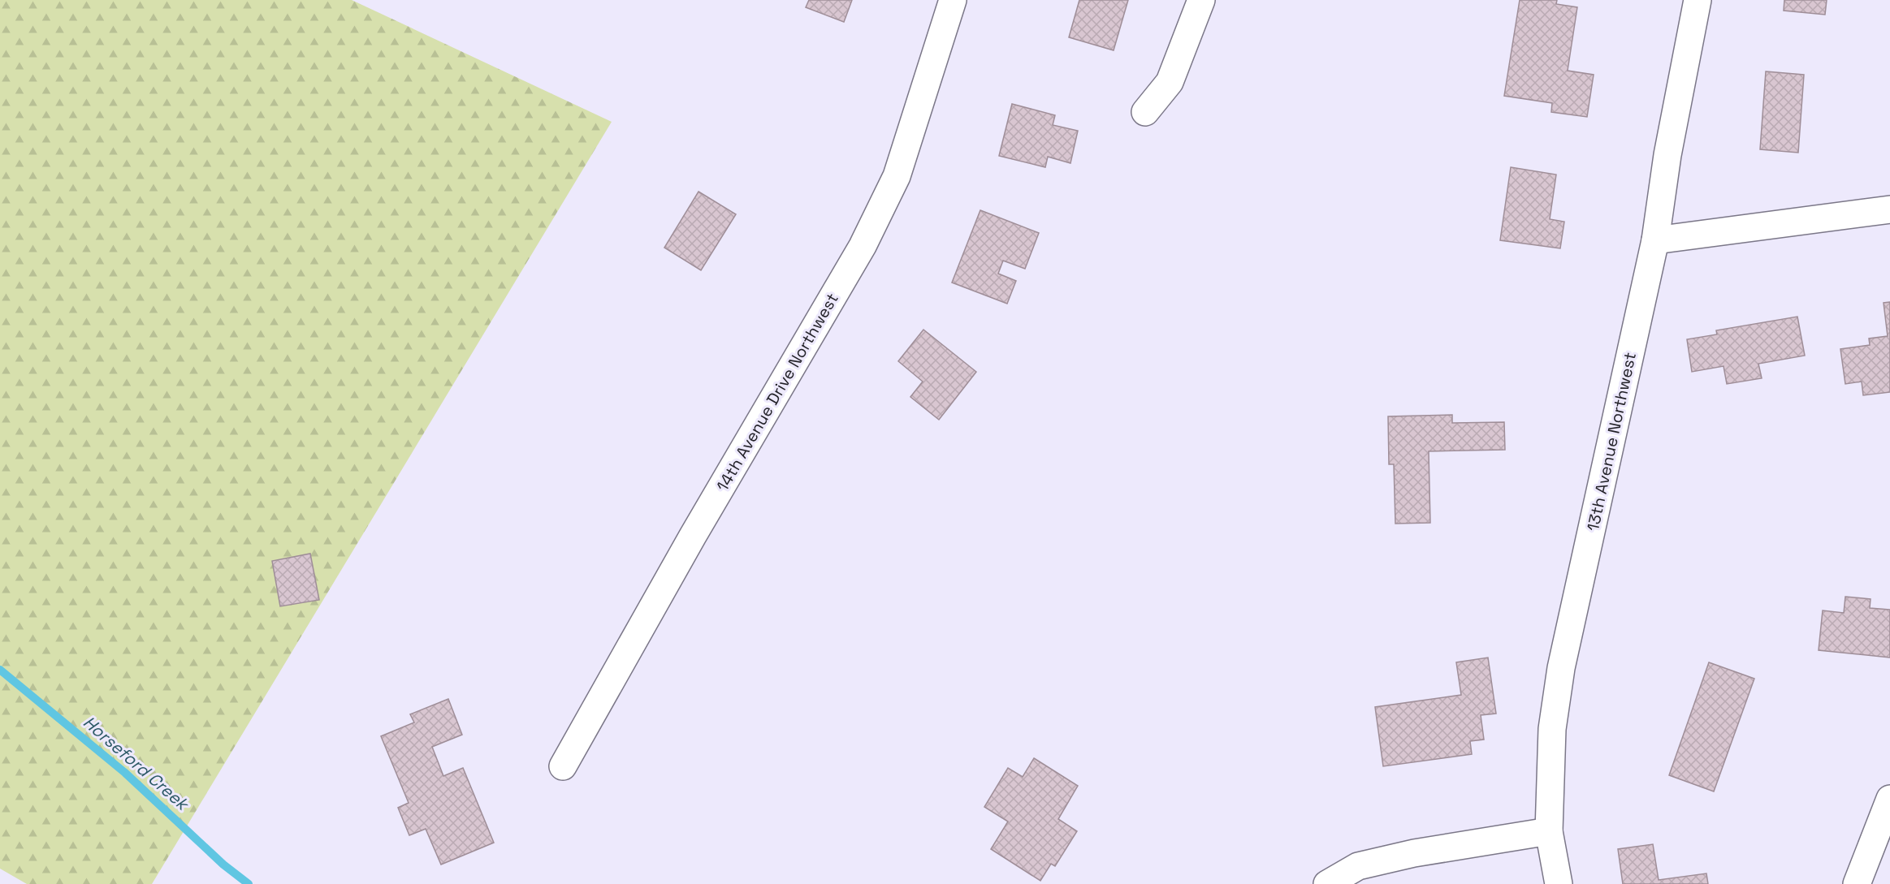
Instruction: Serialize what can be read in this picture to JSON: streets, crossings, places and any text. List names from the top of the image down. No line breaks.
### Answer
{"streets":{"street":["14th Avenue Drive Northwest","13th Avenue Northwest"]},"water":["Horseford Creek"]}
